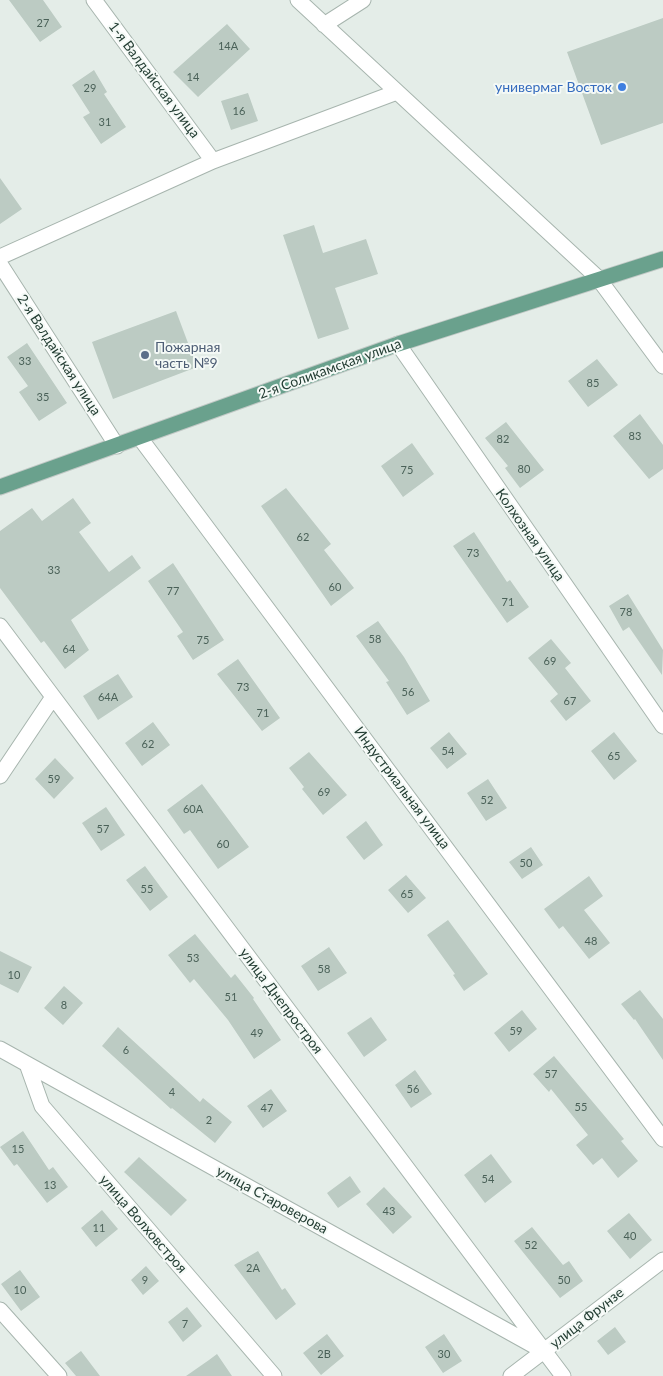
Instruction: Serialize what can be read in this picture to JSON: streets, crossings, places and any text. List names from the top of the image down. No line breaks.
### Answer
{"streets":{"main road":["2-я Соликамская улица"],"street":["1-я Валдайская улица","2-я Валдайская улица","Колхозная улица","Индустриальная улица","улица Днепростроя","улица Староверова","улица Волховстроя","улица Фрунзе"]},"crossings":[["2-я Валдайская улица","2-я Соликамская улица"],["2-я Соликамская улица","Колхозная улица"],["2-я Соликамская улица","Индустриальная улица"],["улица Днепростроя","улица Староверова"],["улица Днепростроя","улица Фрунзе"],["улица Староверова","улица Волховстроя"],["улица Староверова","улица Фрунзе"]],"places":["универмаг Восток","Пожарная часть №9"],"house_numbers":["27","14А","14","29","16","31","33","85","35","83","82","80","75","62","73","33","60","77","71","78","58","75","64","69","73","56","64А","67","71","62","54","65","59","69","52","60А","57","60","50","55","65","48","53","58","10","51","8","59","49","6","57","56","4","55","47","2","15","54","13","43","11","40","52","2А","9","50","10","7","2В","30"]}
